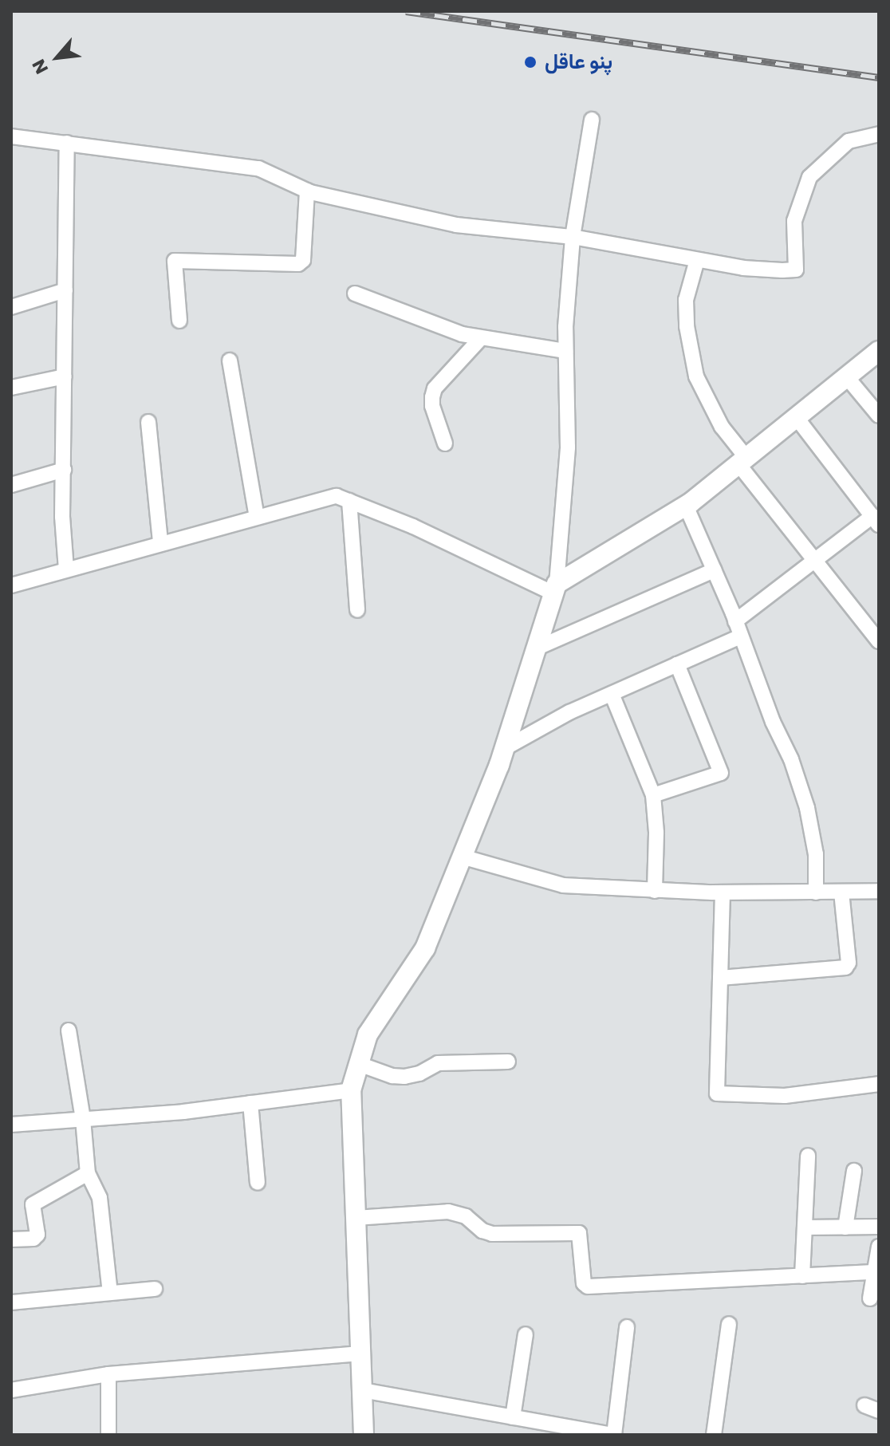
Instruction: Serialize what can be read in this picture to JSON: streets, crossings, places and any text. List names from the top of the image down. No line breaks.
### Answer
{"places":["پنو عاقل"],"north":"bottom left"}
